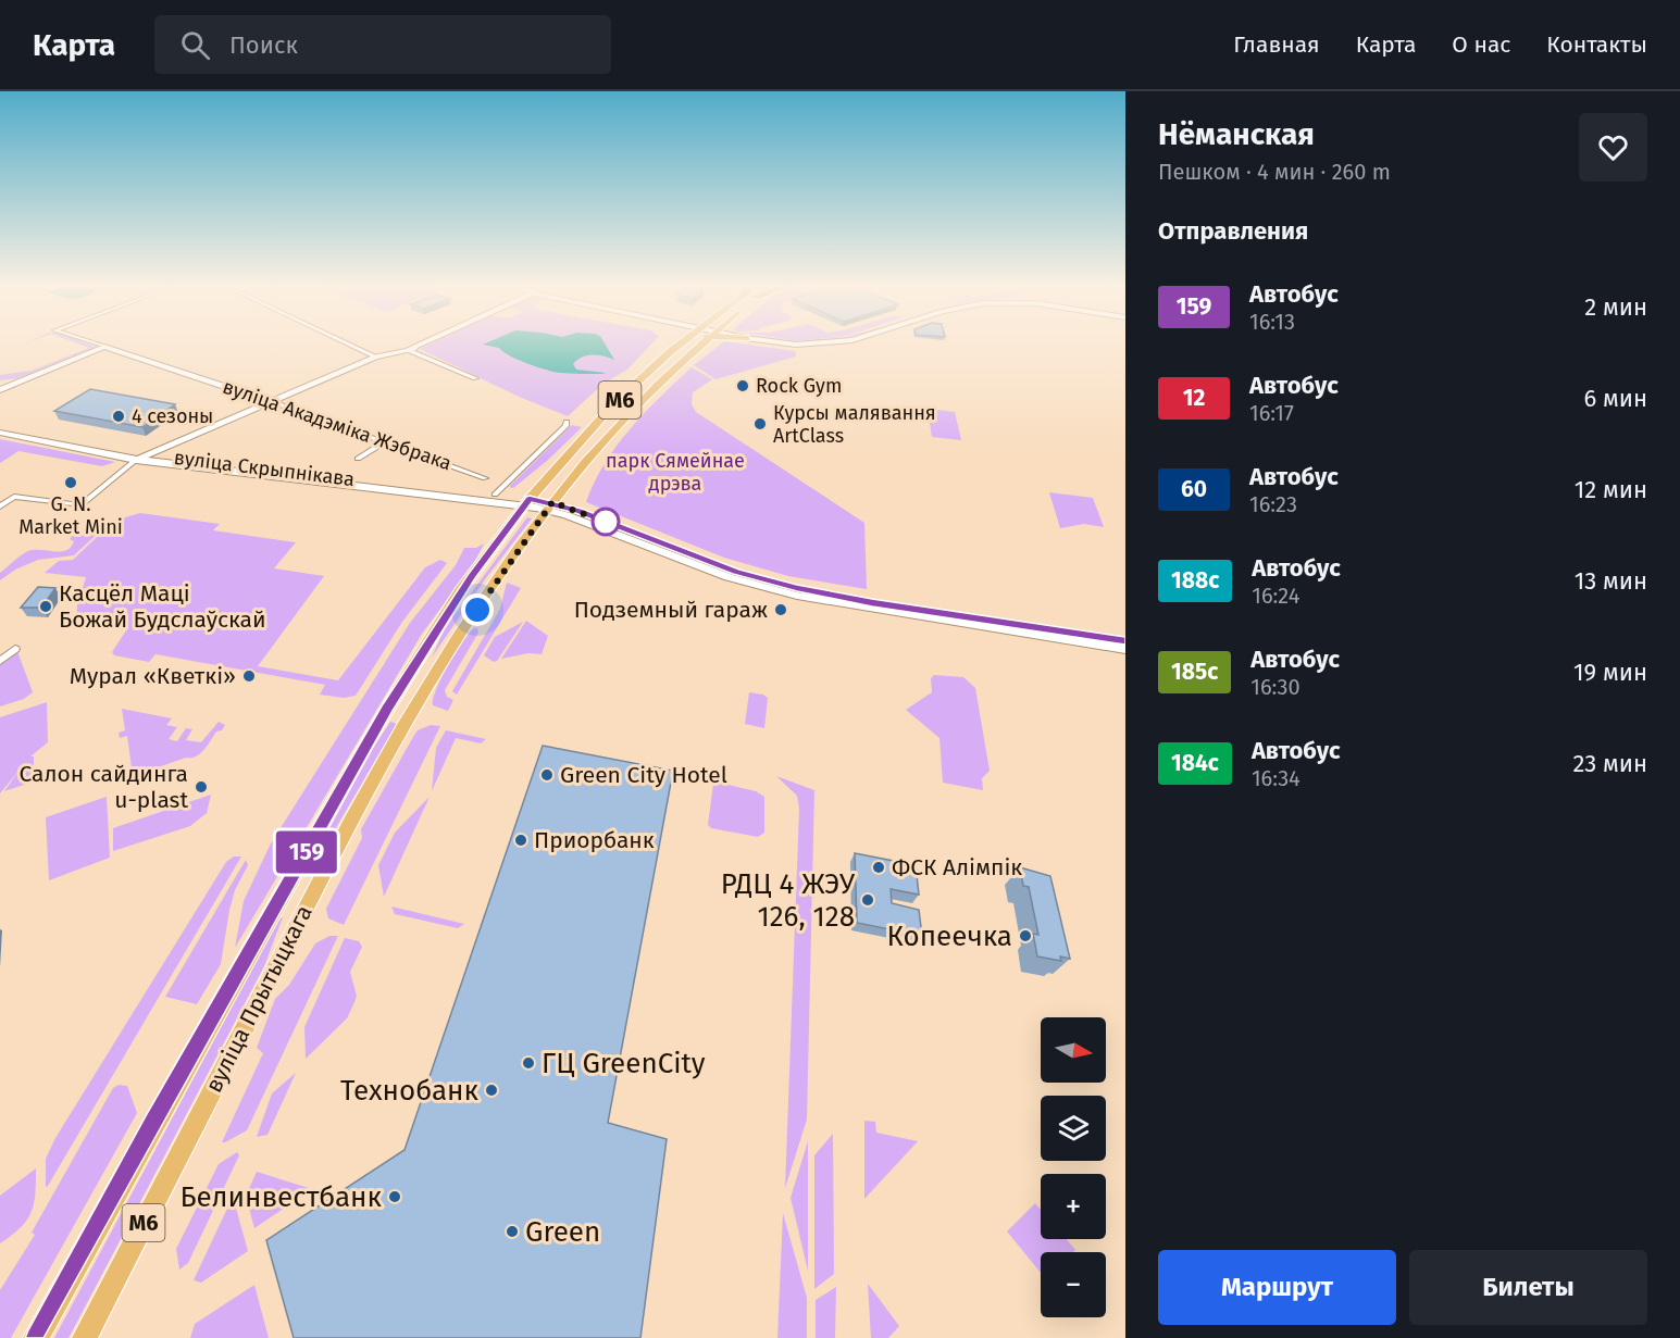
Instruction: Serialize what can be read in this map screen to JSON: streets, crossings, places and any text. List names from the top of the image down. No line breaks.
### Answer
{"streets":{"main road":["М6","вуліца Акадэміка Жэбрака","вуліца Скрыпнікава","вуліца Прытыцкага"]},"crossings":[["вуліца Скрыпнікава","вуліца Прытыцкага"]],"parks":["парк Сямейнае дрэва"],"places":["Rock Gym","4 сезоны","Курсы малявання ArtClass","G. N. Market Mini","Касцёл Маці Божай Будслаўскай","Подземный гараж","Мурал «Кветкі»","Green City Hotel","Салон сайдинга u-plast","Приорбанк","ФСК Алімпік","РДЦ 4 ЖЭУ 126, 128","Копеечка","ГЦ GreenCity","Технобанк","Белинвестбанк","Green"],"lines":["bus line 159"],"north":"right","page":{"header":"Карта","search":"Поиск","nav":["Главная","Карта","О нас","Контакты"],"on_map":"159","heading":[["Нёманская","Пешком · 4 мин · 260 m"],"Отправления"],"list":[{"mark":"159","name":"Автобус","note":"16:13","value":"2 мин"},{"mark":"12","name":"Автобус","note":"16:17","value":"6 мин"},{"mark":"60","name":"Автобус","note":"16:23","value":"12 мин"},{"mark":"188с","name":"Автобус","note":"16:24","value":"13 мин"},{"mark":"185с","name":"Автобус","note":"16:30","value":"19 мин"},{"mark":"184с","name":"Автобус","note":"16:34","value":"23 мин"}],"map_buttons":["+","−"],"buttons":["Маршрут","Билеты"]}}
